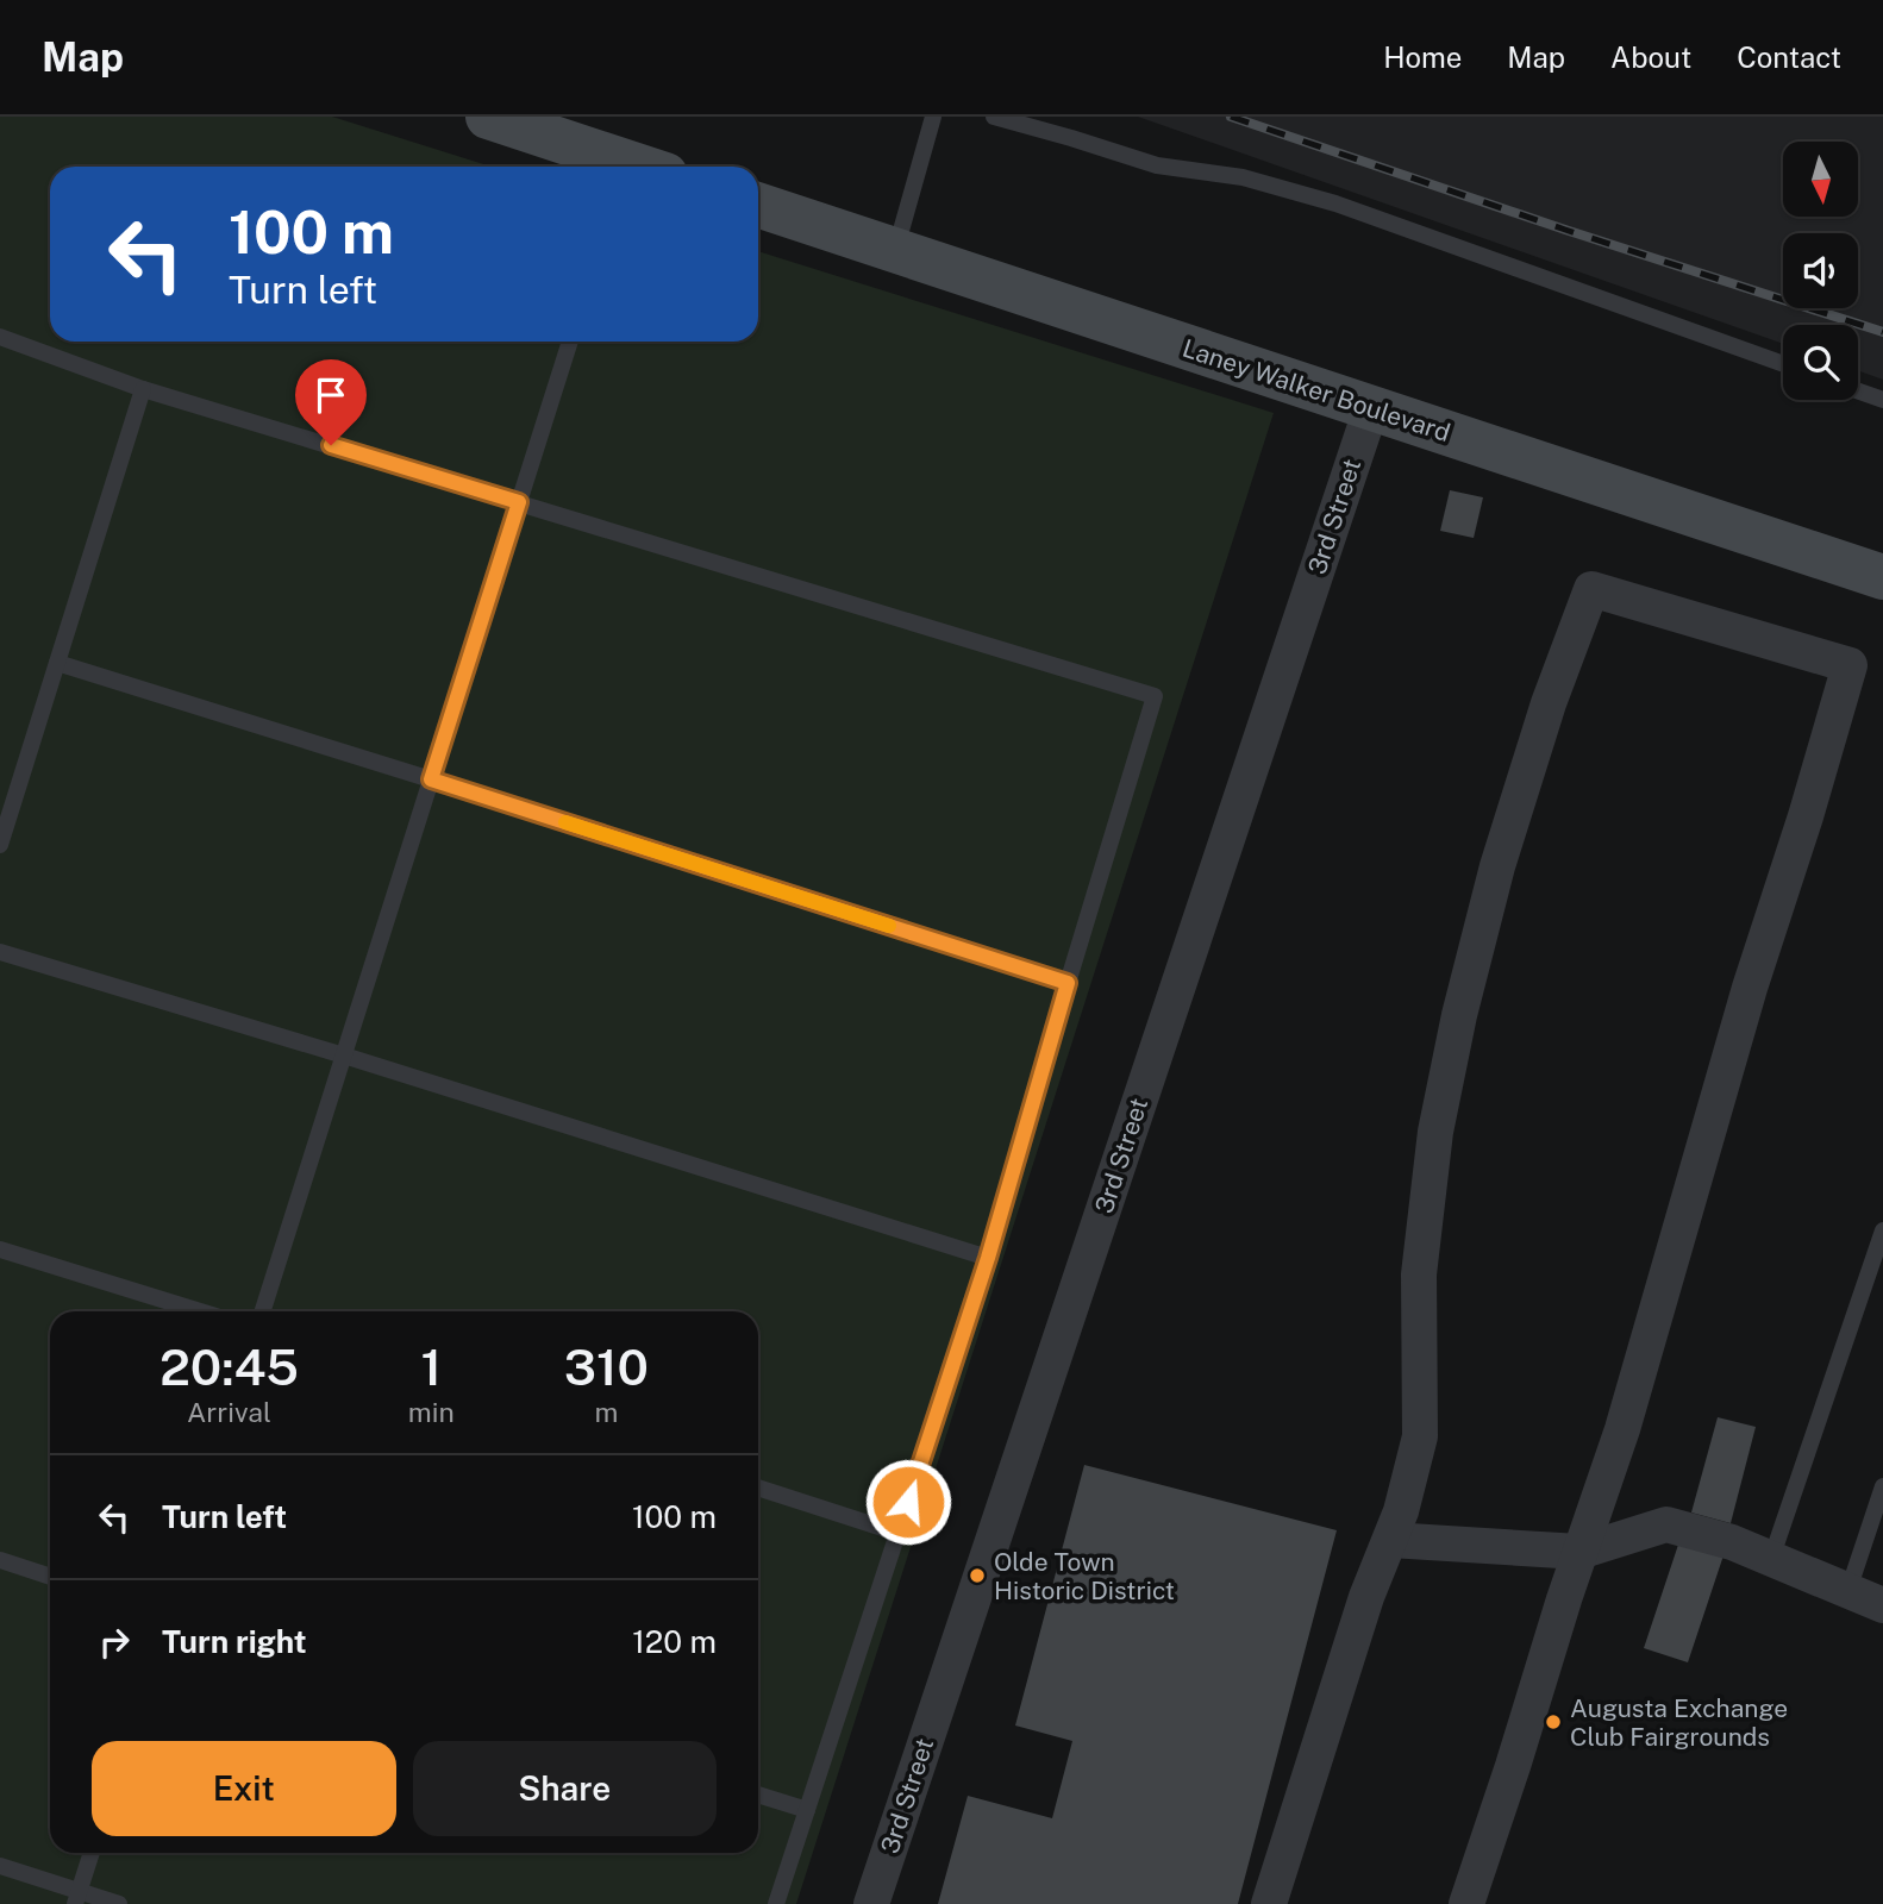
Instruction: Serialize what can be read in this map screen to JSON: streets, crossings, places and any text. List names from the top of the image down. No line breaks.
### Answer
{"streets":{"main road":["Laney Walker Boulevard"],"street":["3rd Street"]},"crossings":[["Laney Walker Boulevard","3rd Street"]],"places":["Olde Town Historic District","Augusta Exchange Club Fairgrounds"],"north":"bottom","page":{"header":"Map","nav":["Home","Map","About","Contact"],"turn":["100 m","Turn left"],"eta":["20:45","Arrival","1","min","310","m"],"list":[{"name":"Turn left","value":"100 m"},{"name":"Turn right","value":"120 m"}],"buttons":["Exit","Share"]}}
